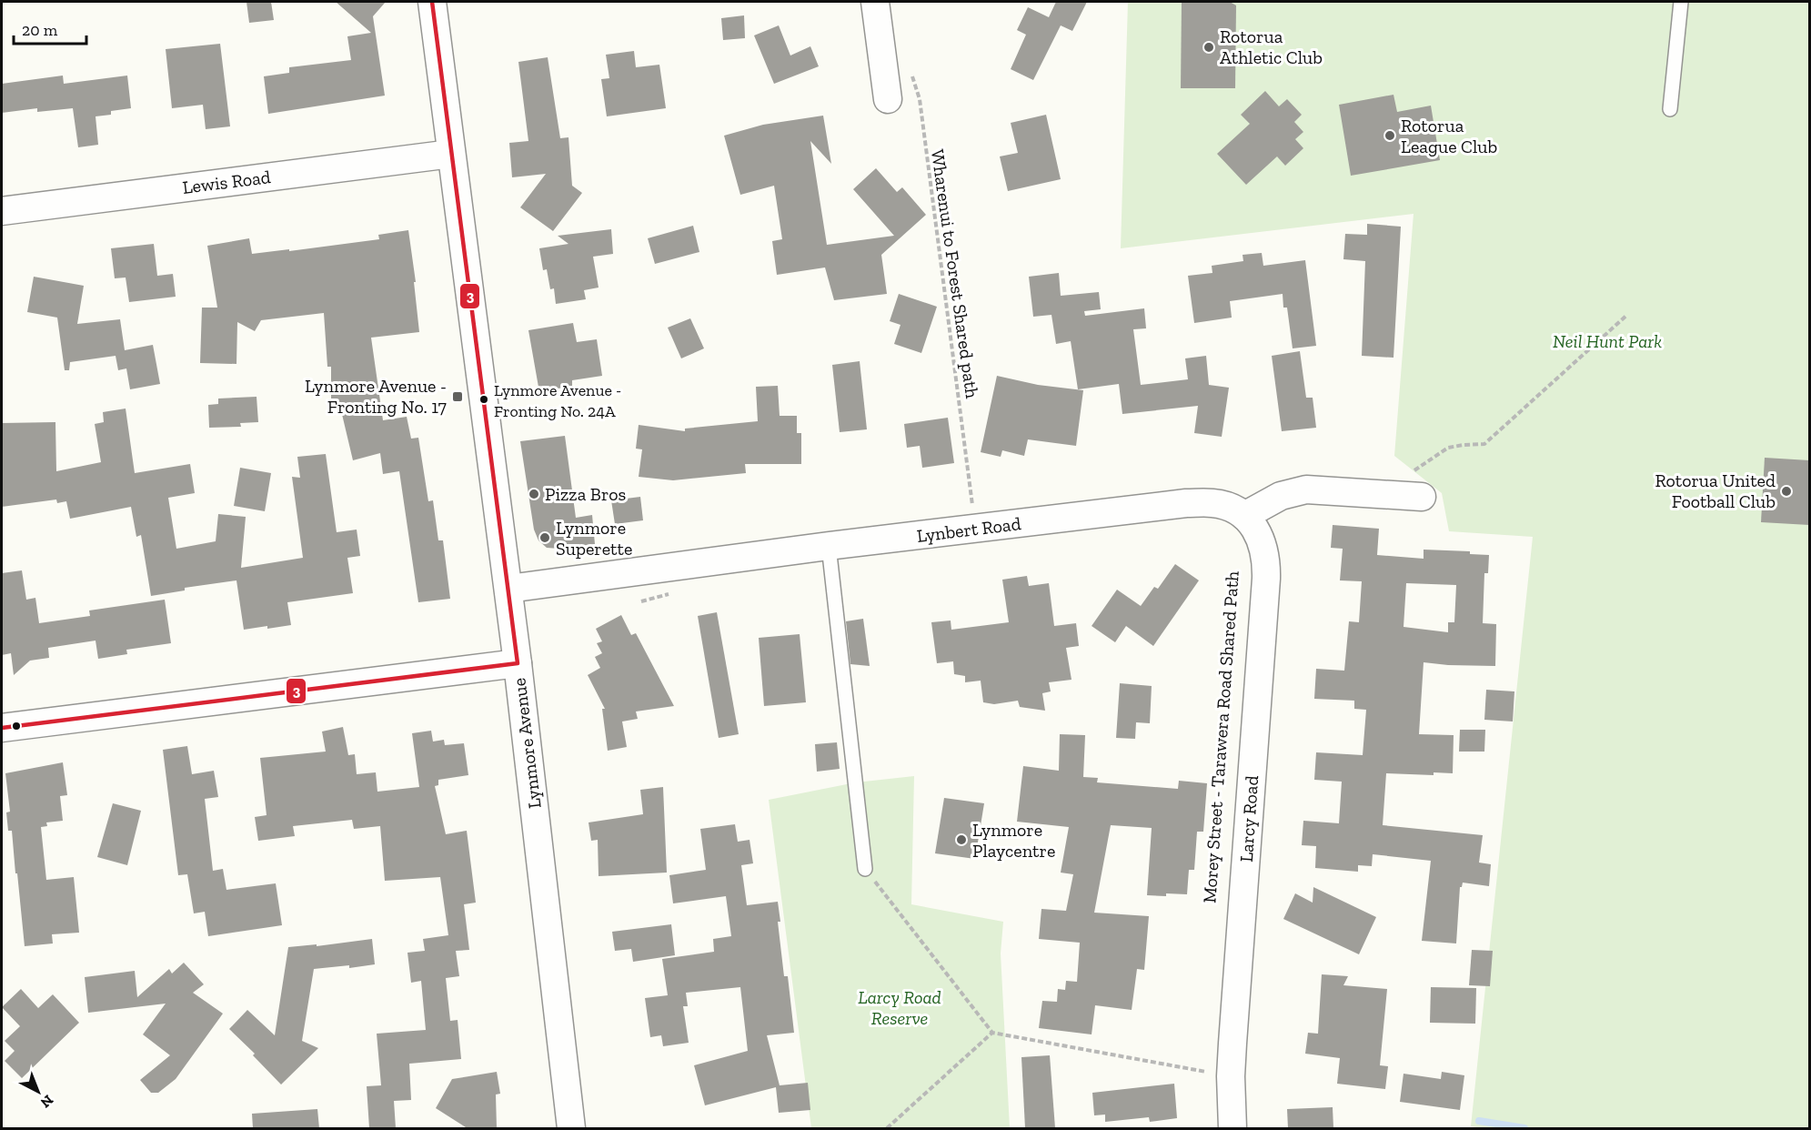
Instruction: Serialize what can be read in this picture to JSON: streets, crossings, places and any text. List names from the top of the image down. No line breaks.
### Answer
{"streets":{"street":["Lewis Road","Lynbert Road","Lynmore Avenue","Larcy Road"],"path":["Wharenui to Forest Shared path"]},"crossings":[["Lewis Road","Lynmore Avenue"],["Lynbert Road","Lynmore Avenue"],["Lynbert Road","Larcy Road"]],"parks":["Neil Hunt Park","Larcy Road Reserve"],"places":{"other":["Rotorua Athletic Club","Rotorua League Club","Lynmore Avenue - Fronting No. 24A","Rotorua United Football Club","Pizza Bros","Lynmore Superette","Lynmore Playcentre"],"transit":["Lynmore Avenue - Fronting No. 17"]},"lines":["transit line 3"],"scale_bar":"20 m","north":"bottom right"}
